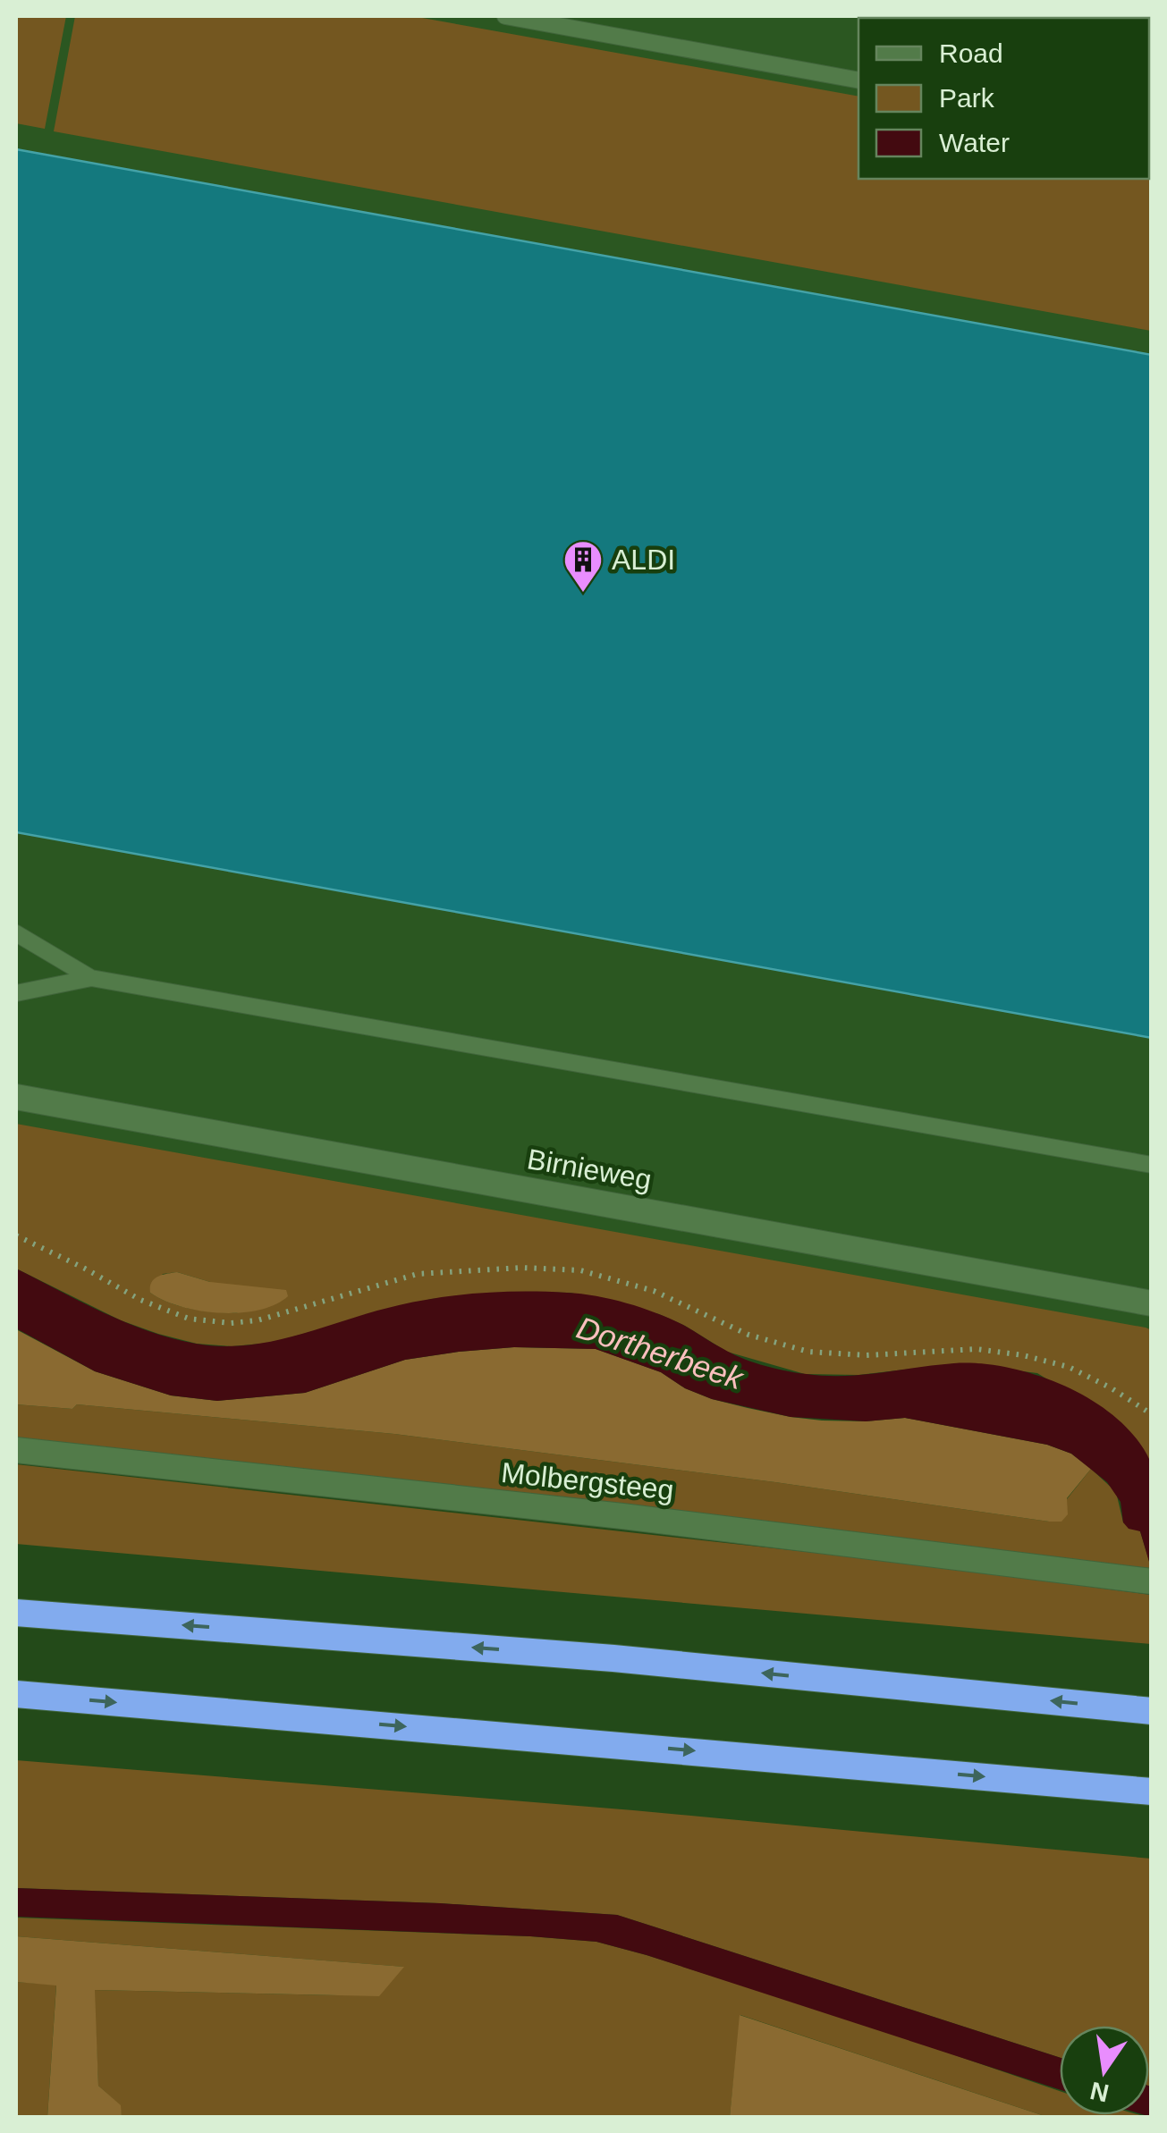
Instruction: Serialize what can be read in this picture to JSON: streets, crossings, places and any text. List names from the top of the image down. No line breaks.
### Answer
{"streets":{"street":["Birnieweg","Molbergsteeg"]},"water":["Dortherbeek"],"places":{"building":["ALDI"]},"legend":["Road","Park","Water"],"north":"bottom"}
